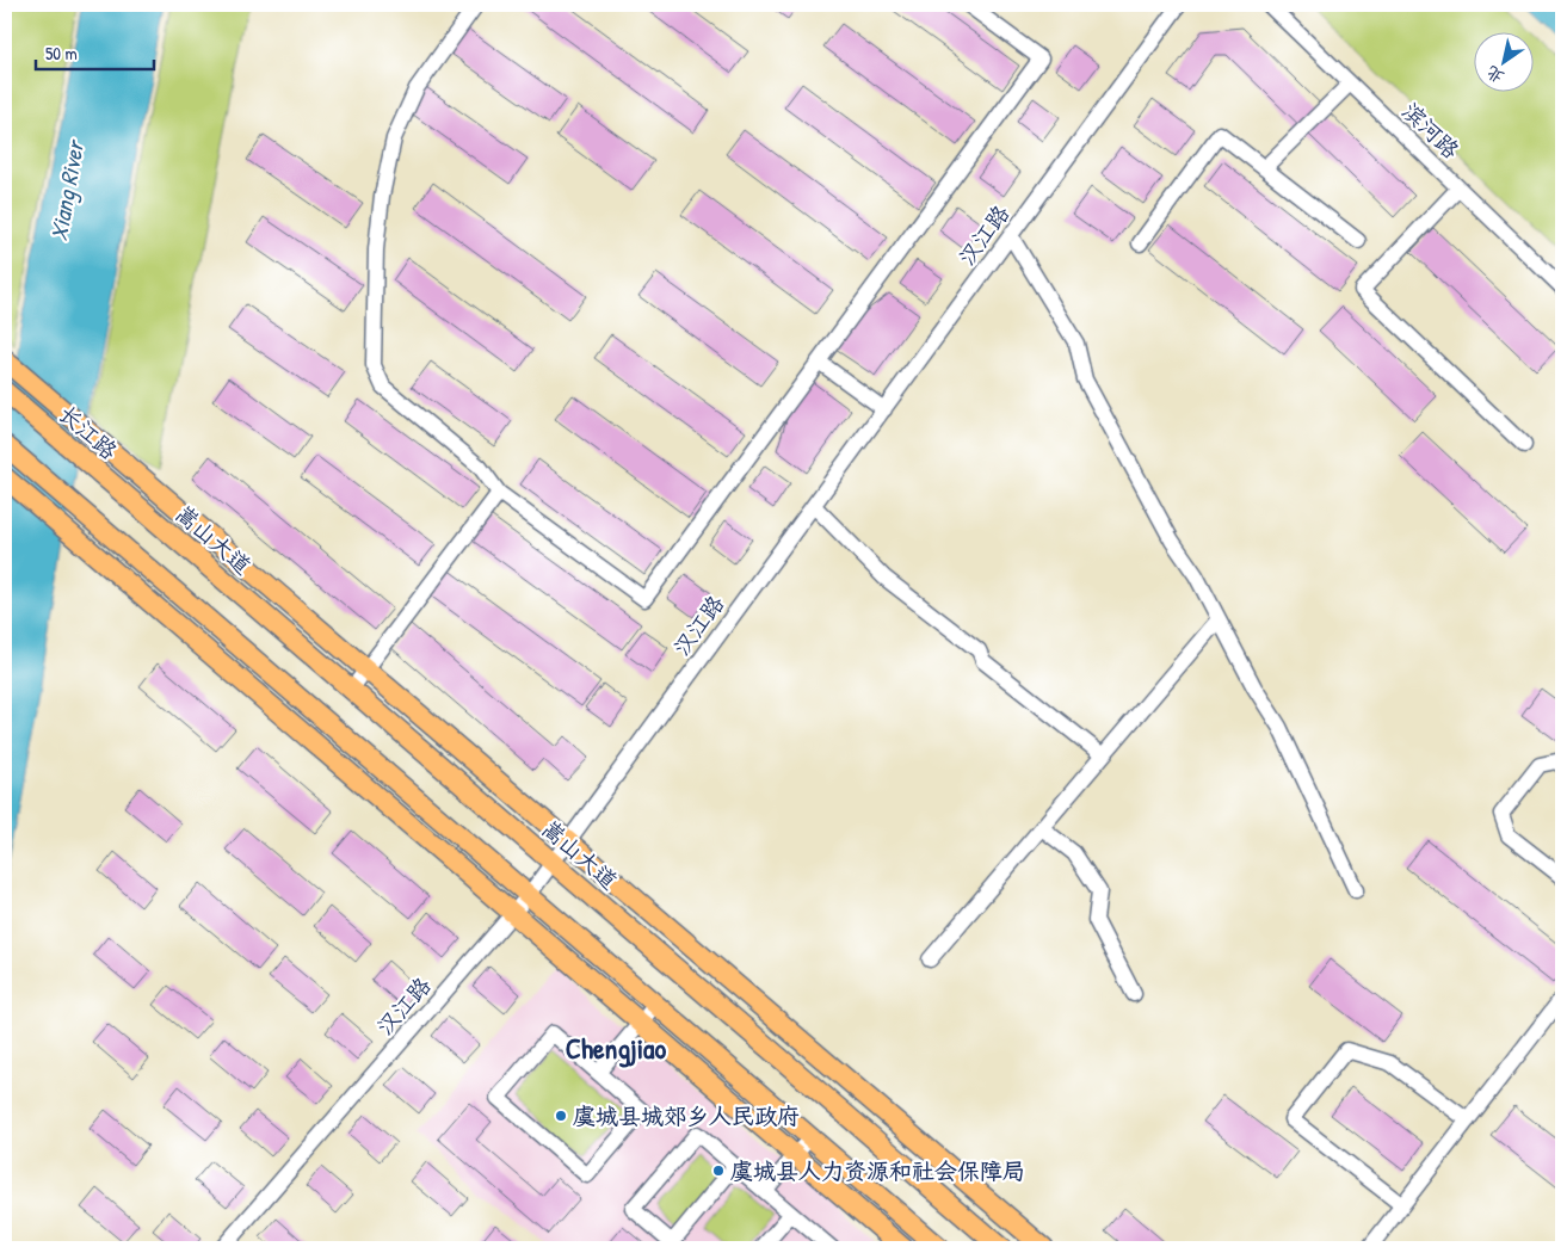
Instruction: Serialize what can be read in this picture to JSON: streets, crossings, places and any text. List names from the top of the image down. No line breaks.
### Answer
{"streets":{"main road":["长江路","嵩山大道"],"street":["滨河路","汉江路"]},"crossings":[["汉江路","嵩山大道"],["长江路","嵩山大道"]],"districts":["Chengjiao"],"water":["Xiang River"],"places":["虞城县城郊乡人民政府","虞城县人力资源和社会保障局"],"scale_bar":"50 m","north":"bottom left"}
